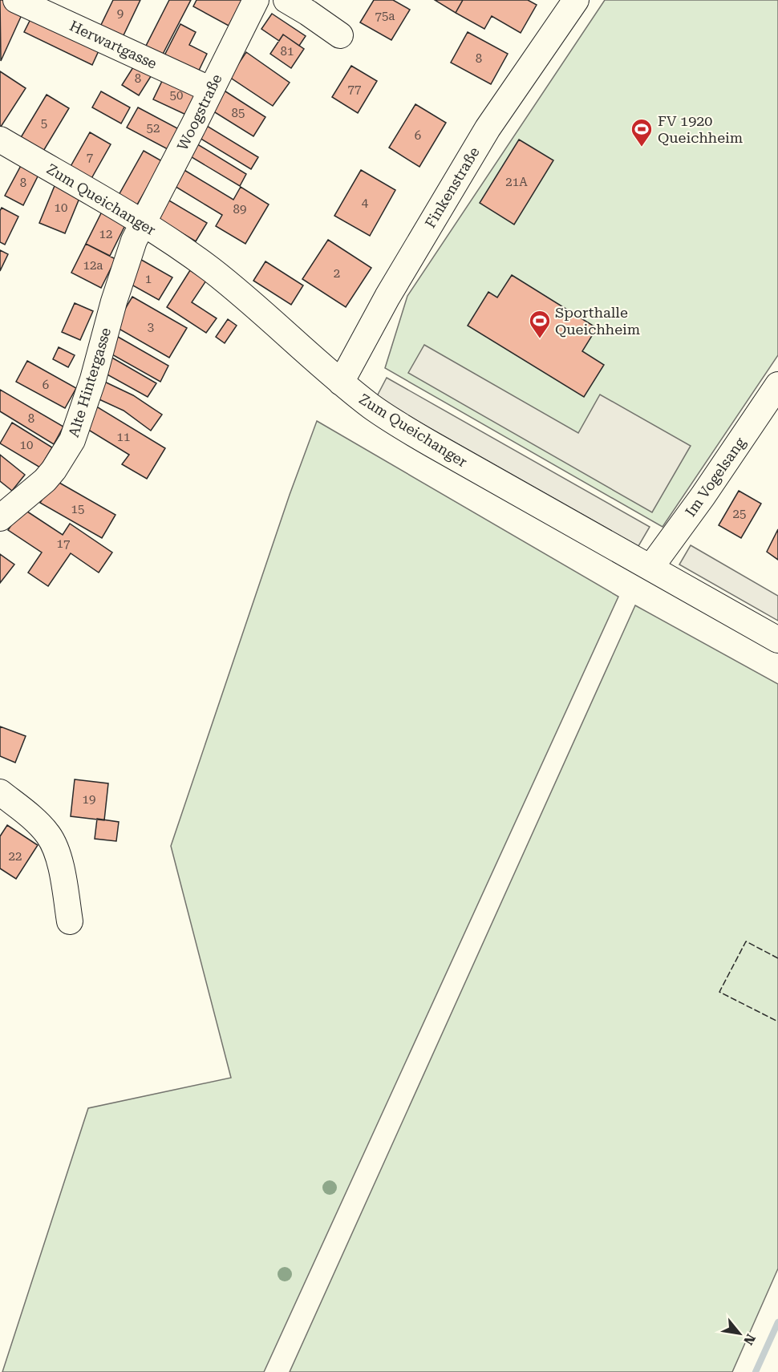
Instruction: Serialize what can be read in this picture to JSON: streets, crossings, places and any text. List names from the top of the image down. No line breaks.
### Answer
{"streets":{"street":["Herwartgasse","Woogstraße","Finkenstraße","Zum Queichanger","Alte Hintergasse","Im Vogelsang"]},"crossings":[["Herwartgasse","Woogstraße"],["Woogstraße","Zum Queichanger"],["Woogstraße","Alte Hintergasse"],["Finkenstraße","Zum Queichanger"],["Zum Queichanger","Alte Hintergasse"],["Zum Queichanger","Im Vogelsang"]],"places":{"sports":["FV 1920 Queichheim","Sporthalle Queichheim"]},"house_numbers":["9","75a","81","8","8","77","50","85","5","52","6","7","21A","8","4","10","89","12","12a","2","1","3","6","8","11","10","15","25","17","19","22"],"north":"bottom right"}
